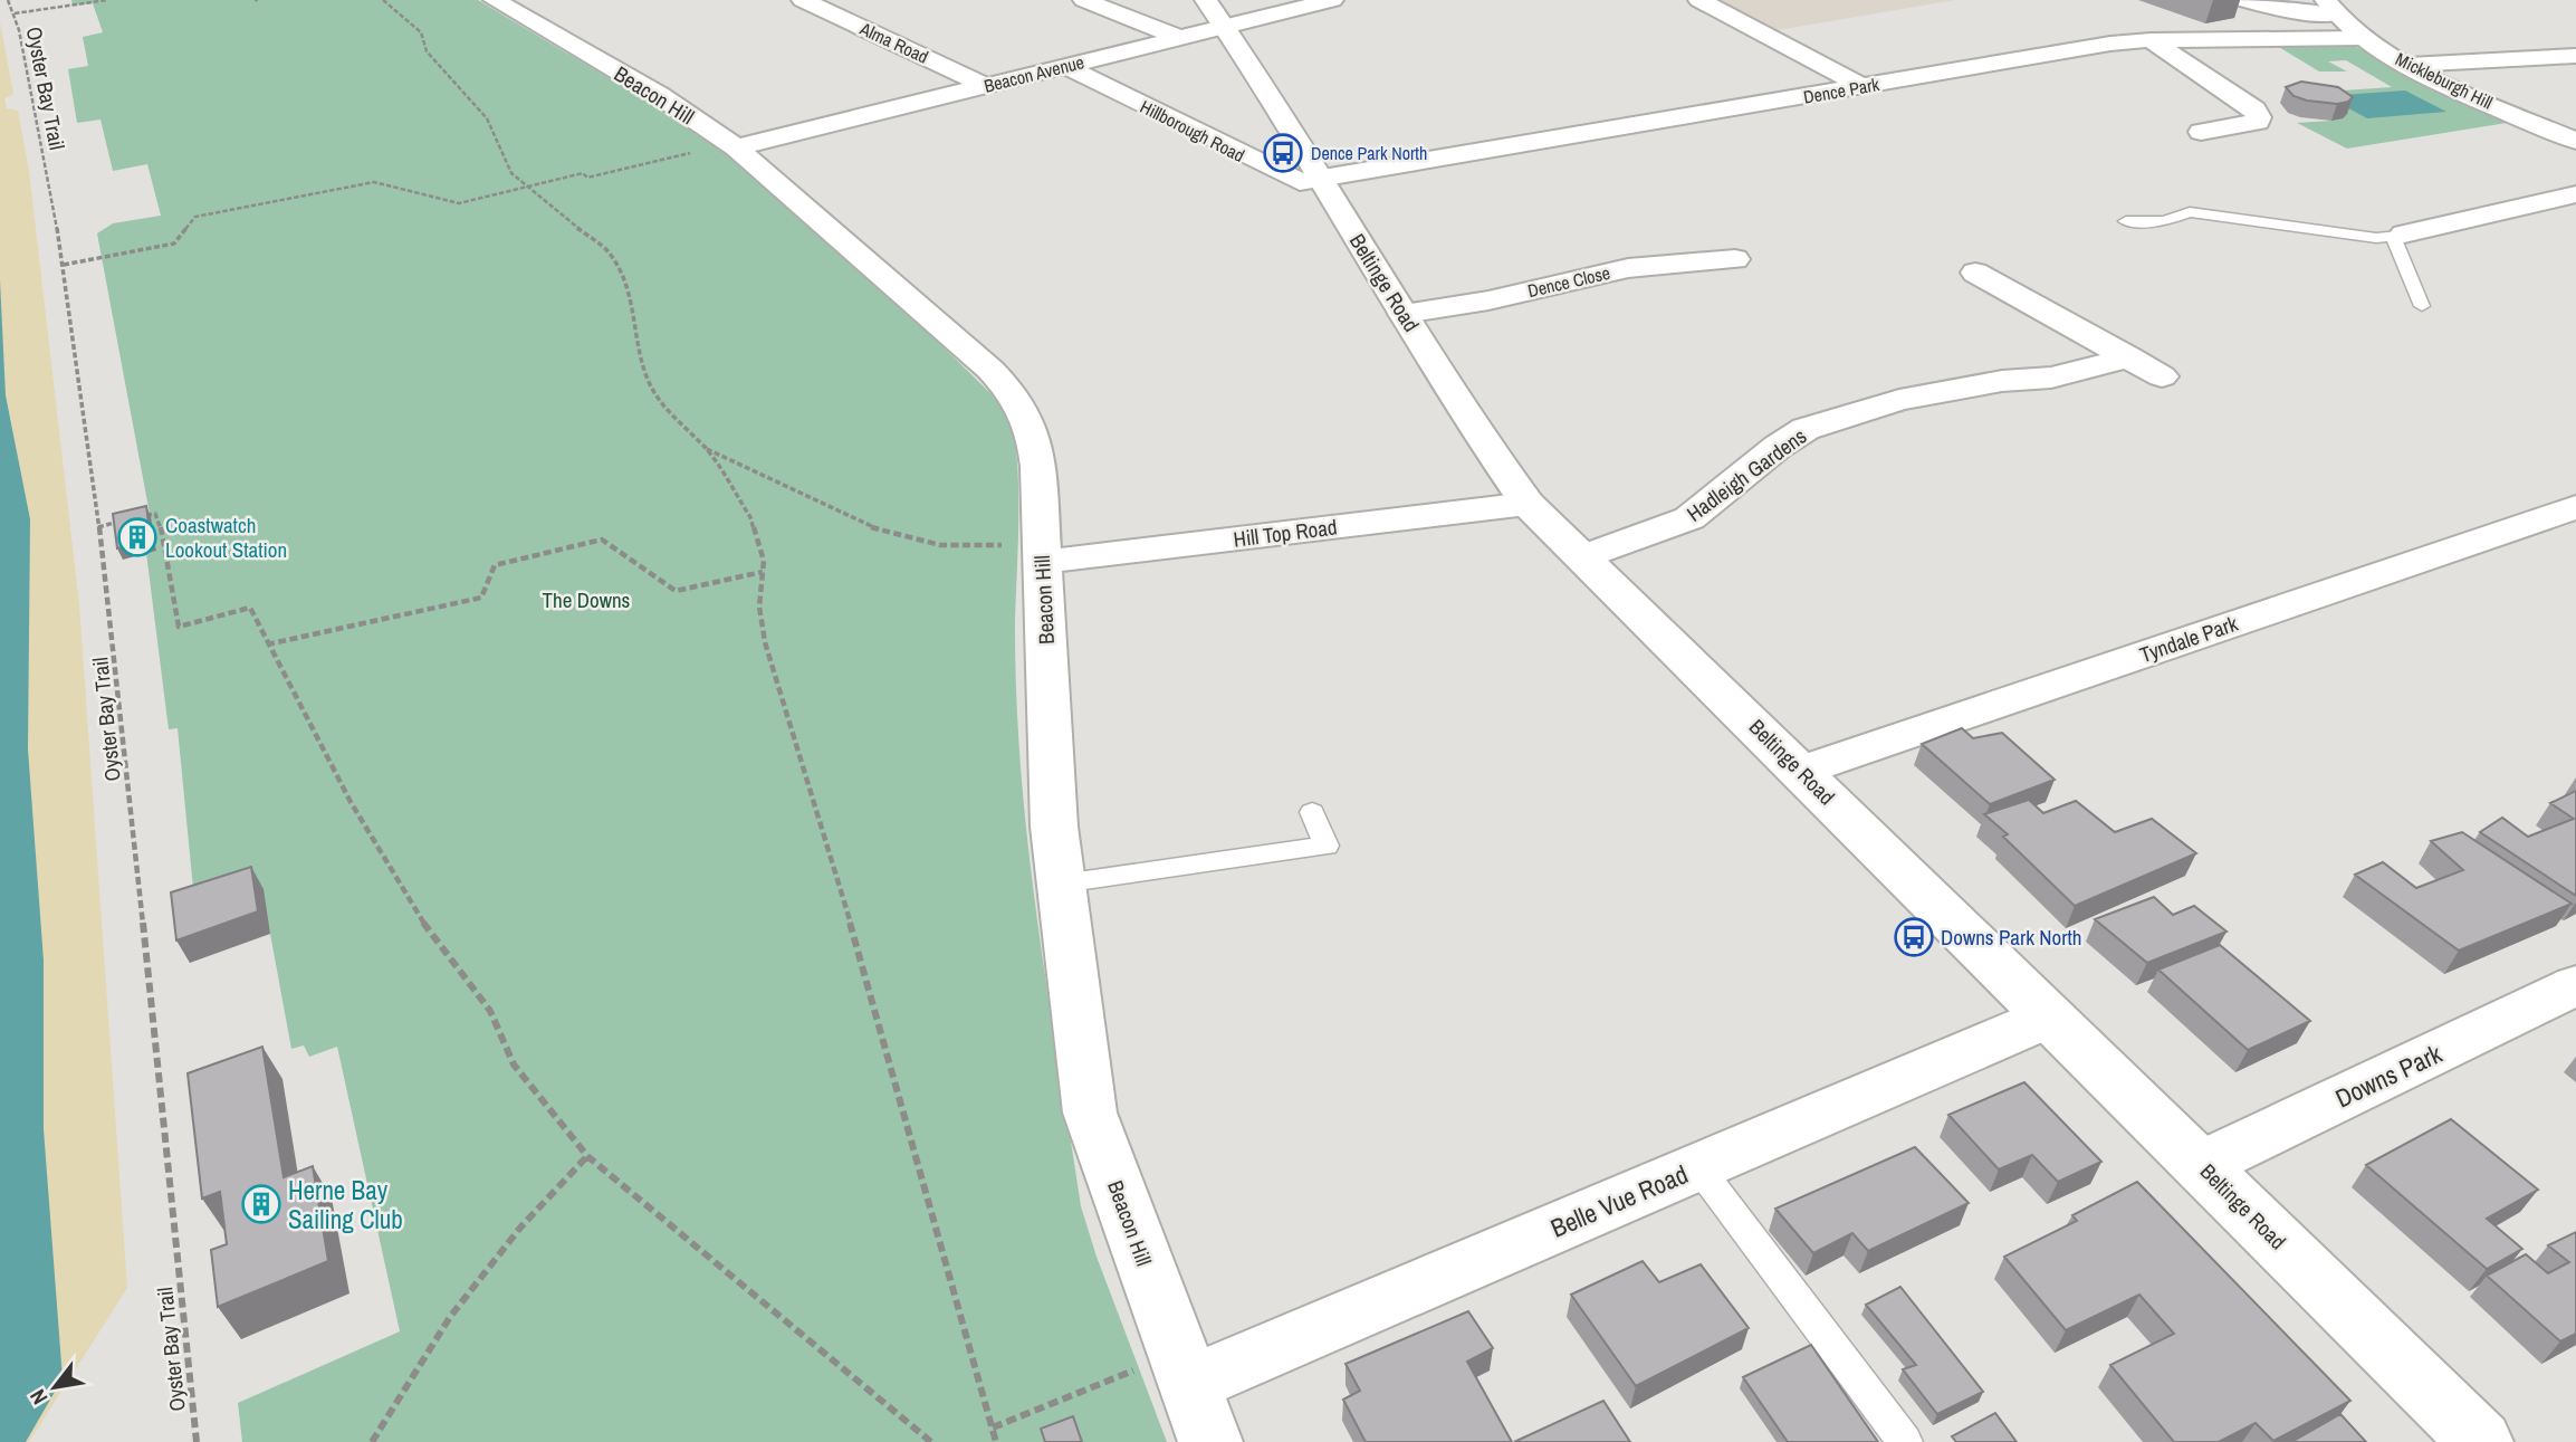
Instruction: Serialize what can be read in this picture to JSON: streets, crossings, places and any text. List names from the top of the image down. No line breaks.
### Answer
{"streets":{"street":["Alma Road","Beacon Avenue","Mickleburgh Hill","Dence Park","Beacon Hill","Hillborough Road","Dence Close","Beltinge Road","Hadleigh Gardens","Hill Top Road","Tyndale Park","Downs Park","Belle Vue Road"],"path":["Oyster Bay Trail"]},"crossings":[["Alma Road","Beacon Avenue"],["Beacon Avenue","Beacon Hill"],["Beacon Avenue","Hillborough Road"],["Beacon Avenue","Beltinge Road"],["Mickleburgh Hill","Dence Park"],["Dence Park","Hillborough Road"],["Dence Park","Beltinge Road"],["Beacon Hill","Hill Top Road"],["Beacon Hill","Belle Vue Road"],["Hillborough Road","Beltinge Road"],["Dence Close","Beltinge Road"],["Beltinge Road","Hadleigh Gardens"],["Beltinge Road","Hill Top Road"],["Beltinge Road","Tyndale Park"],["Beltinge Road","Downs Park"],["Beltinge Road","Belle Vue Road"]],"parks":["The Downs"],"places":{"bus stop":["Dence Park North","Downs Park North"],"building":["Coastwatch Lookout Station","Herne Bay Sailing Club"]},"north":"bottom left"}
